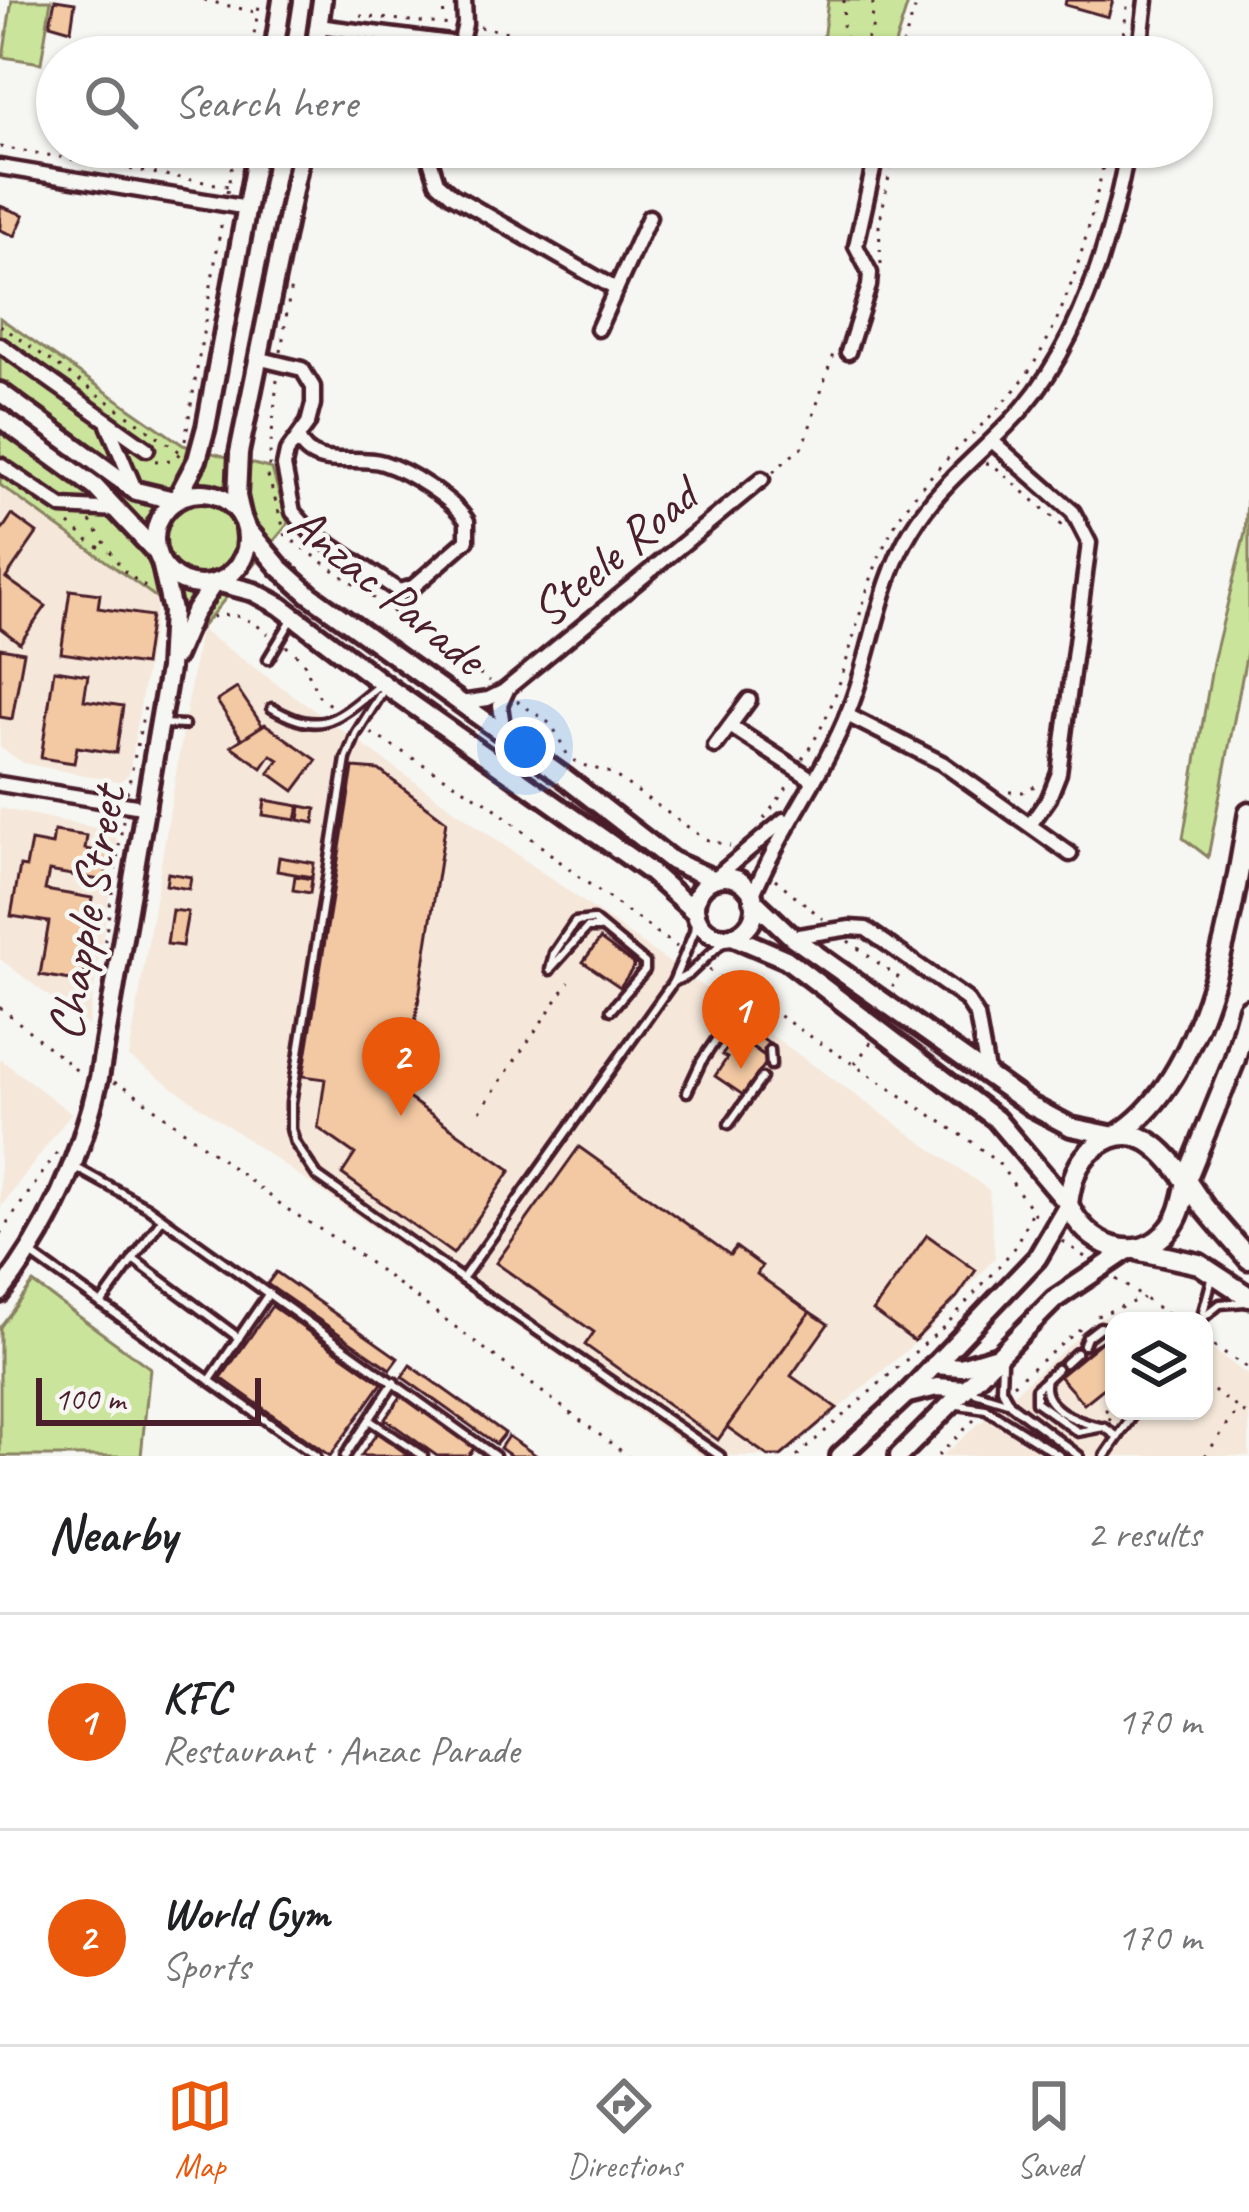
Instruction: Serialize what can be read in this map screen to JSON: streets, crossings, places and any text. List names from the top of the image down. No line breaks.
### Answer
{"streets":{"main road":["Anzac Parade","Chapple Street"],"street":["Steele Road"]},"crossings":[["Steele Road","Anzac Parade"],["Anzac Parade","Chapple Street"]],"scale_bar":"100 m","page":{"search":"Search here","pins":["1","2"],"scale":"100 m","heading":["Nearby","2 results"],"list":[{"mark":"1","name":"KFC","note":"Restaurant · Anzac Parade","value":"170 m"},{"mark":"2","name":"World Gym","note":"Sports","value":"170 m"}],"nav":["Map","Directions","Saved"]}}
